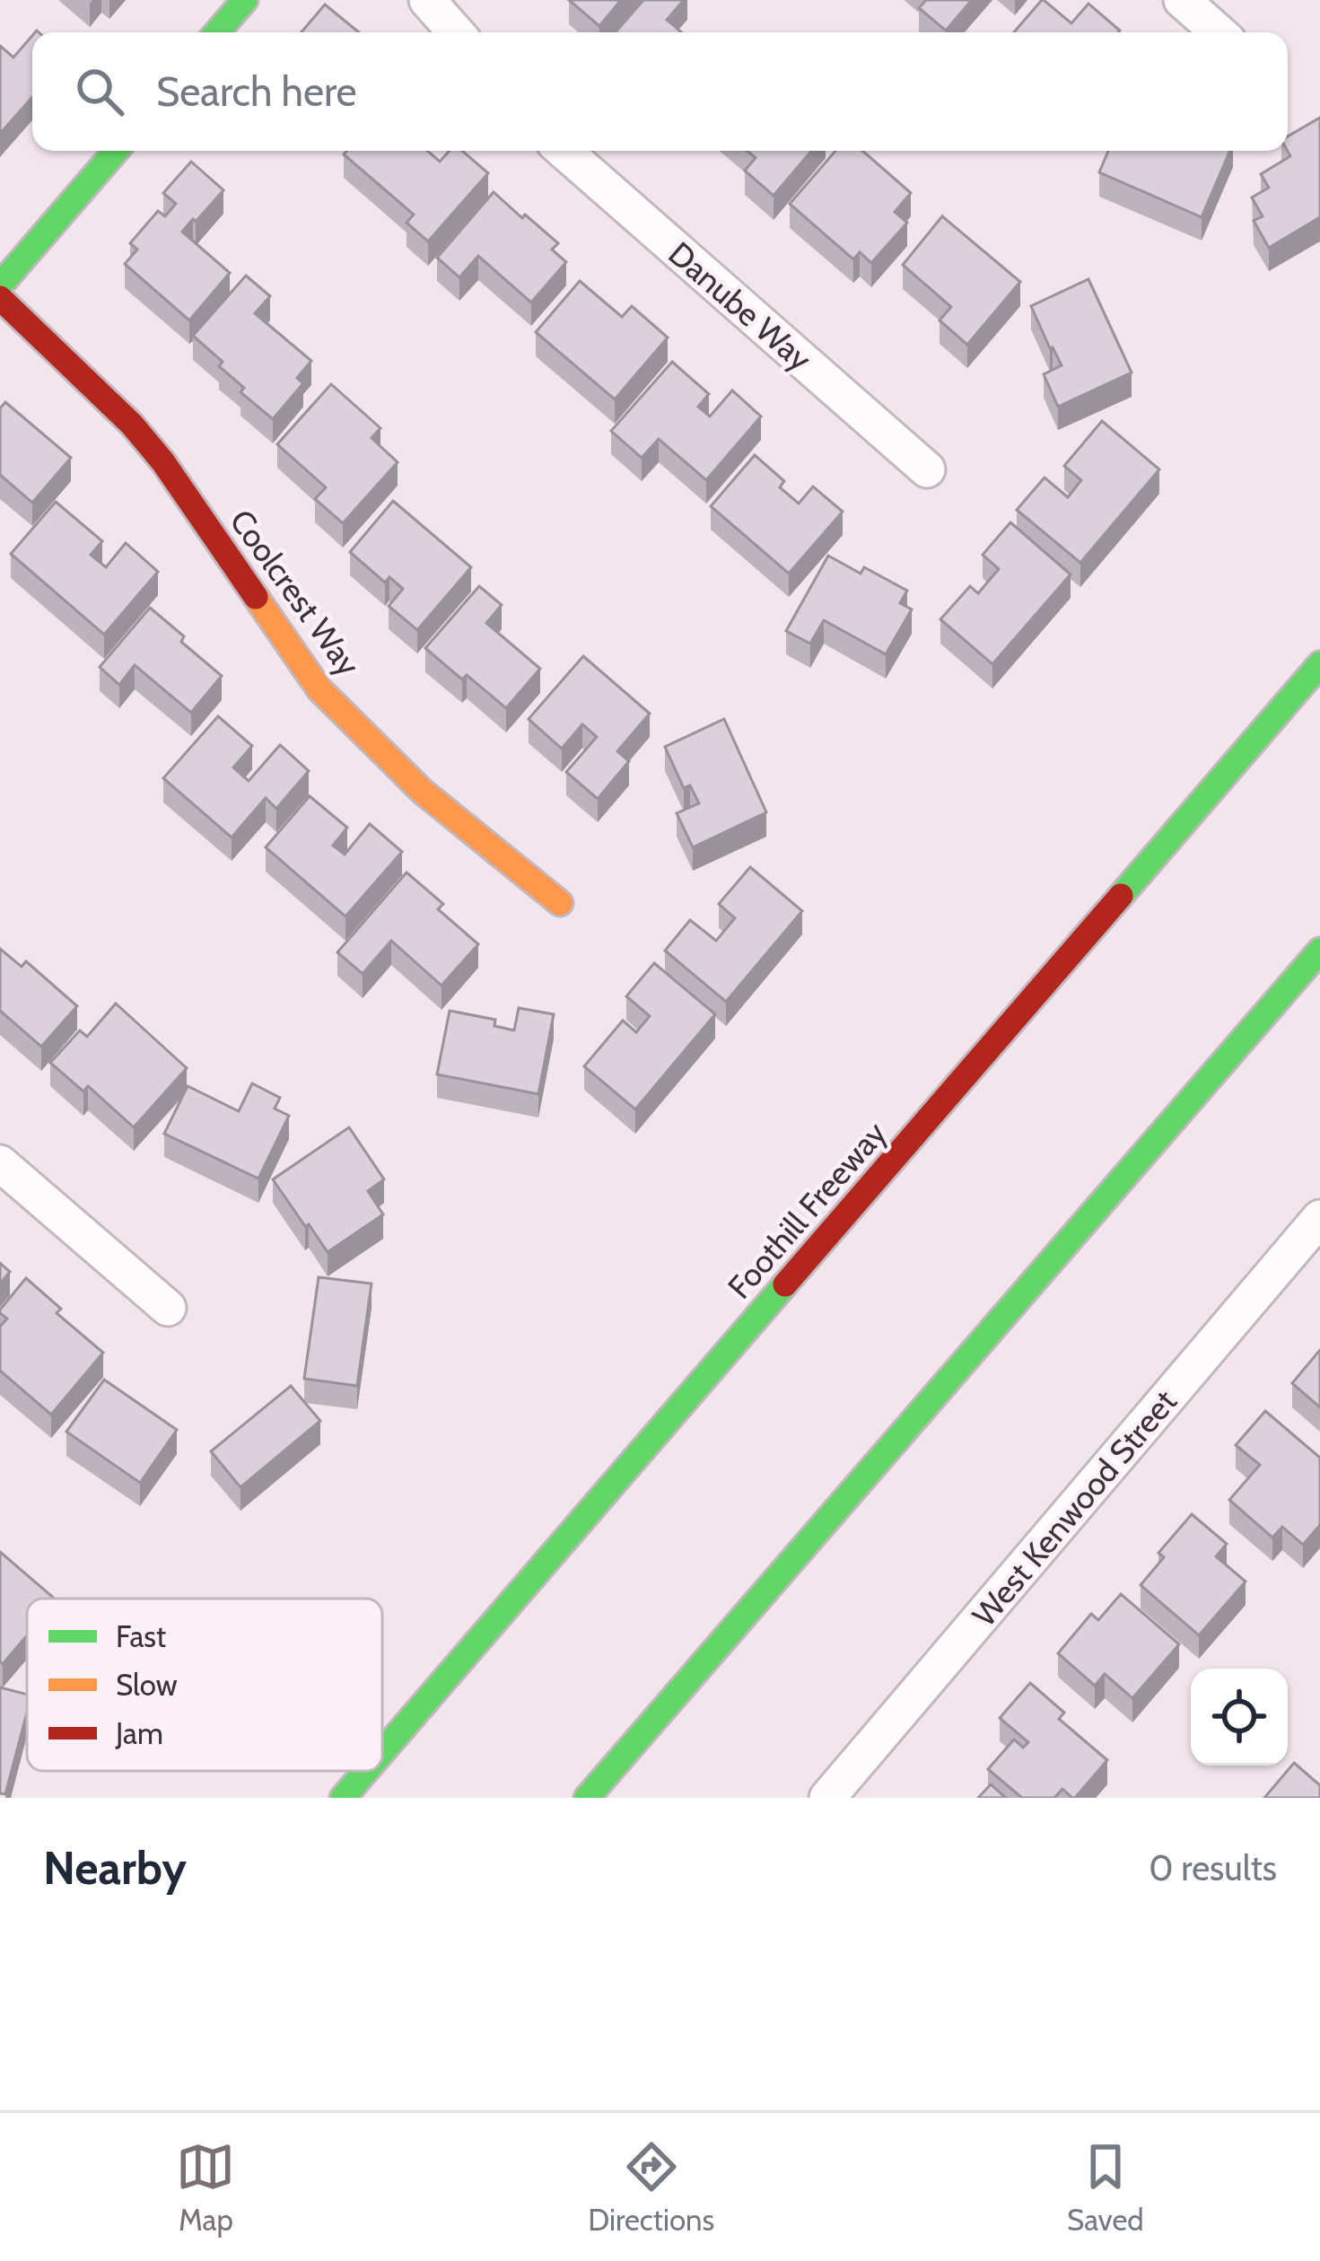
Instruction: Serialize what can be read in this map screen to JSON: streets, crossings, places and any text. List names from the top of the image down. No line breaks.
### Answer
{"streets":{"main road":["Coolcrest Way","Foothill Freeway"],"street":["Danube Way","West Kenwood Street"]},"legend":["Fast","Slow","Jam"],"page":{"search":"Search here","heading":["Nearby","0 results"],"nav":["Map","Directions","Saved"]}}
